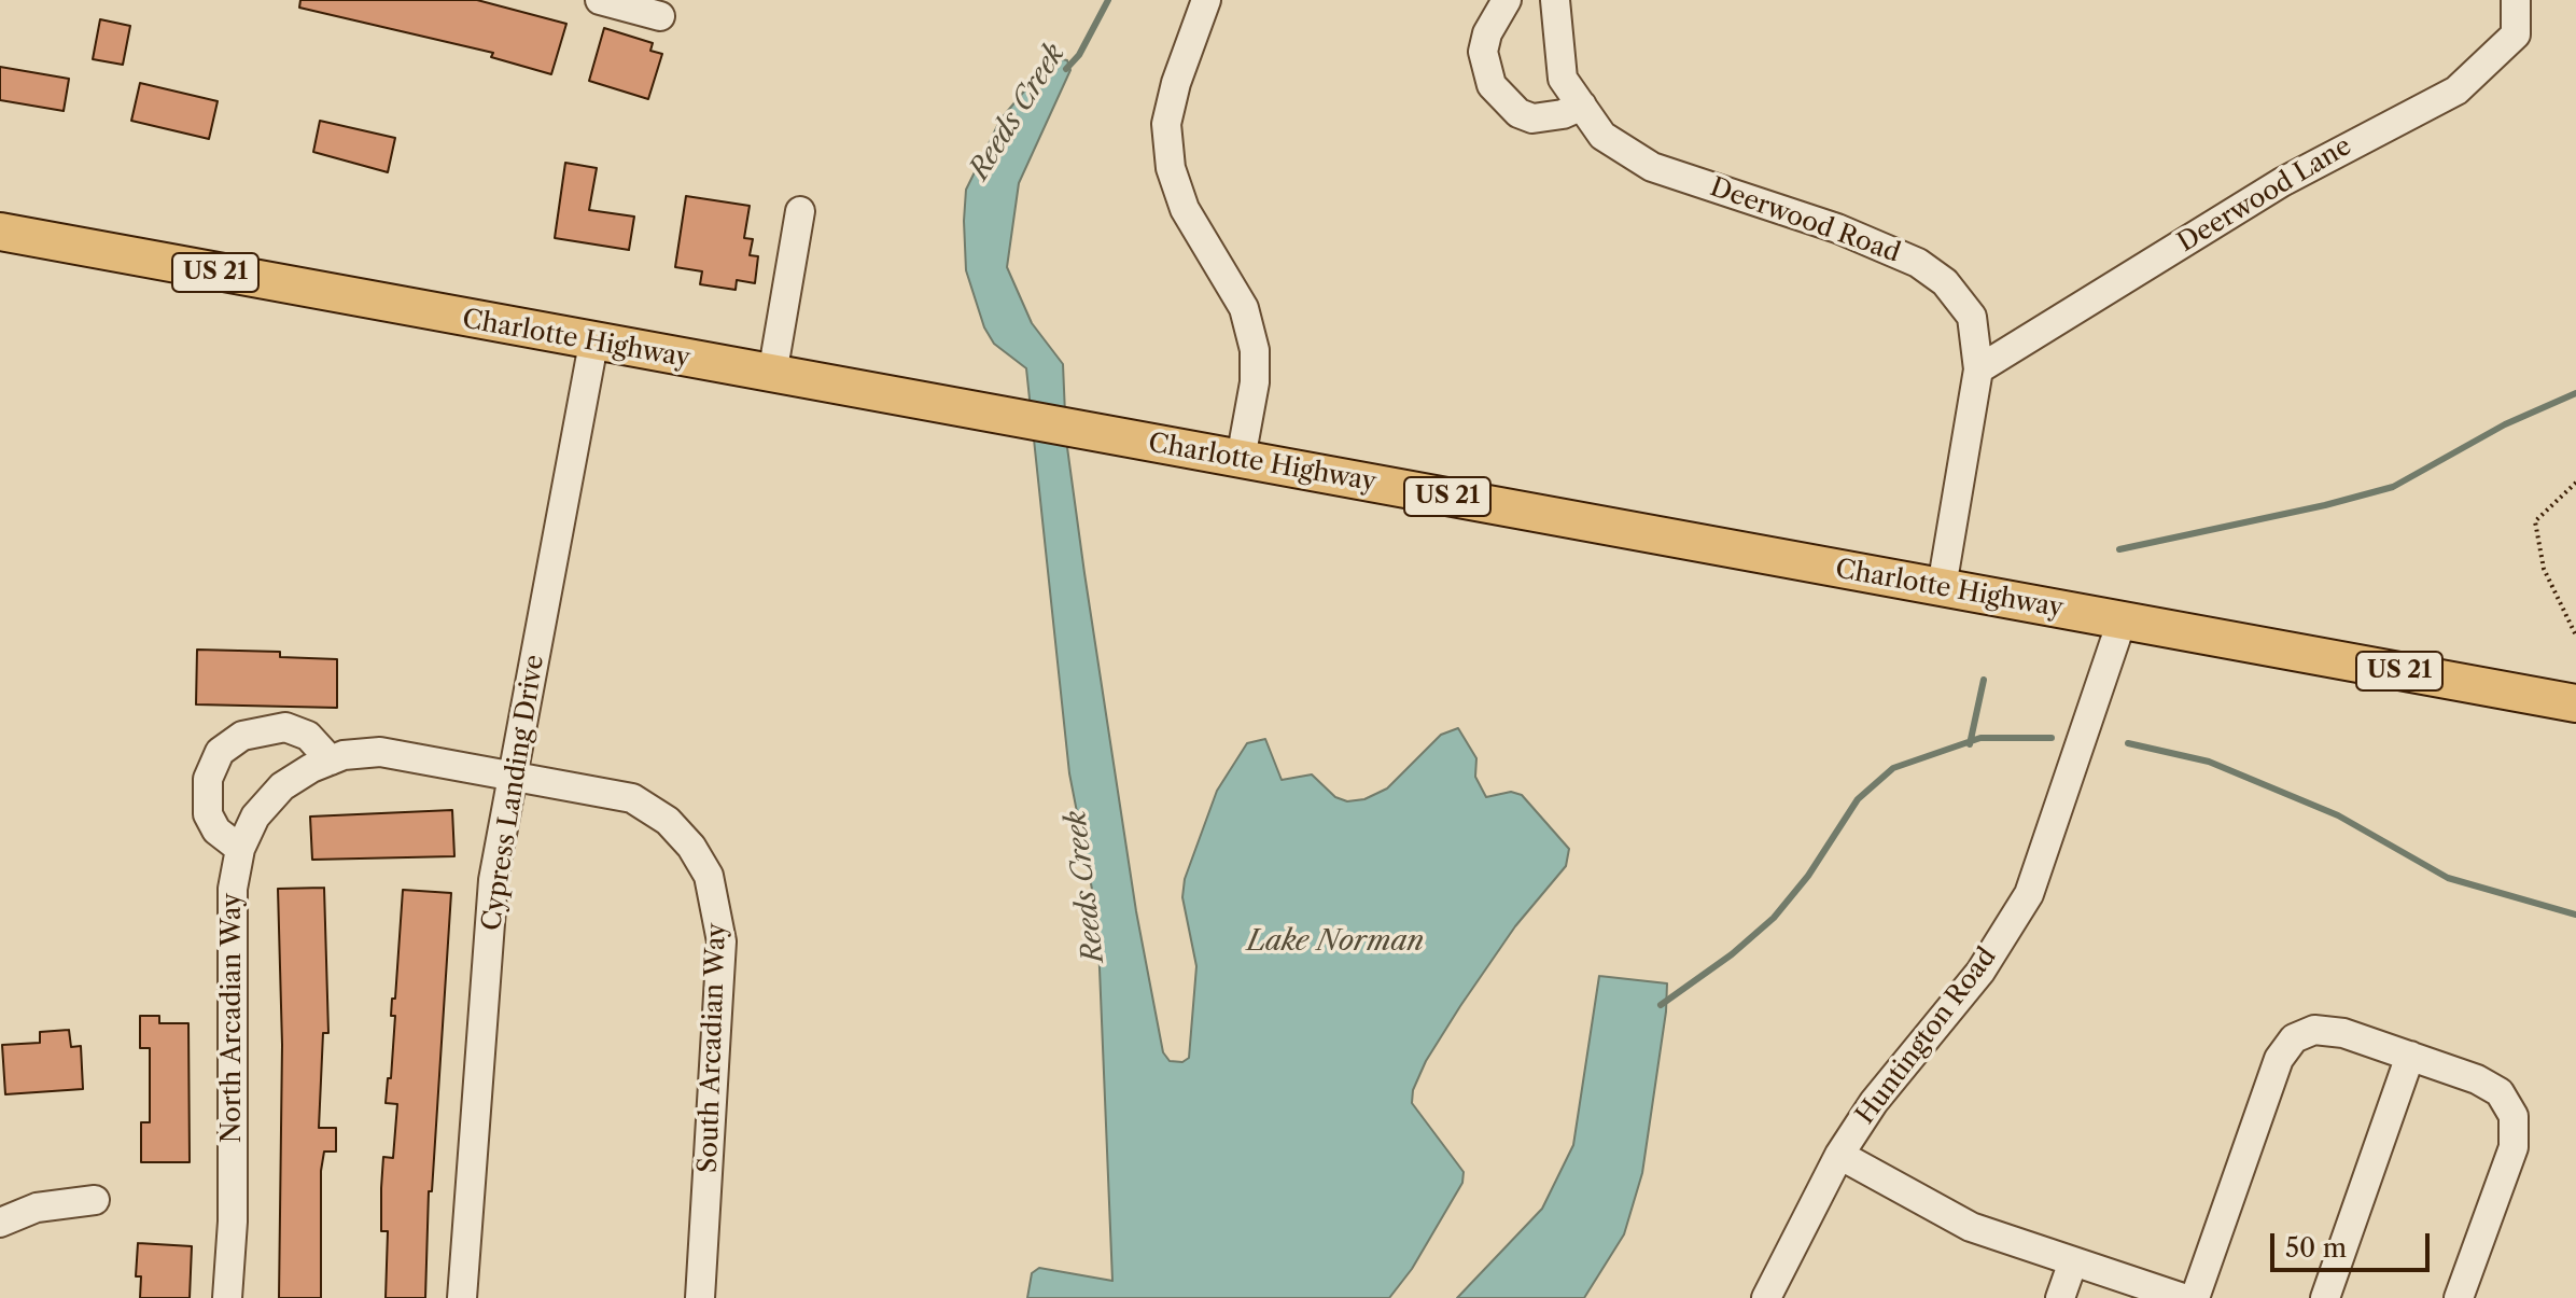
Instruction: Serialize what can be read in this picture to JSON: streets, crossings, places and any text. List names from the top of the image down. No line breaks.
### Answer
{"streets":{"main road":["US 21","Charlotte Highway"],"street":["Deerwood Lane","Deerwood Road","Cypress Landing Drive","North Arcadian Way","Huntington Road","South Arcadian Way"]},"crossings":[["Deerwood Lane","Deerwood Road"],["Deerwood Road","Charlotte Highway"],["Charlotte Highway","Cypress Landing Drive"],["Charlotte Highway","Huntington Road"],["Cypress Landing Drive","North Arcadian Way"],["Cypress Landing Drive","South Arcadian Way"],["North Arcadian Way","South Arcadian Way"]],"water":["Reeds Creek","Lake Norman"],"scale_bar":"50 m"}
